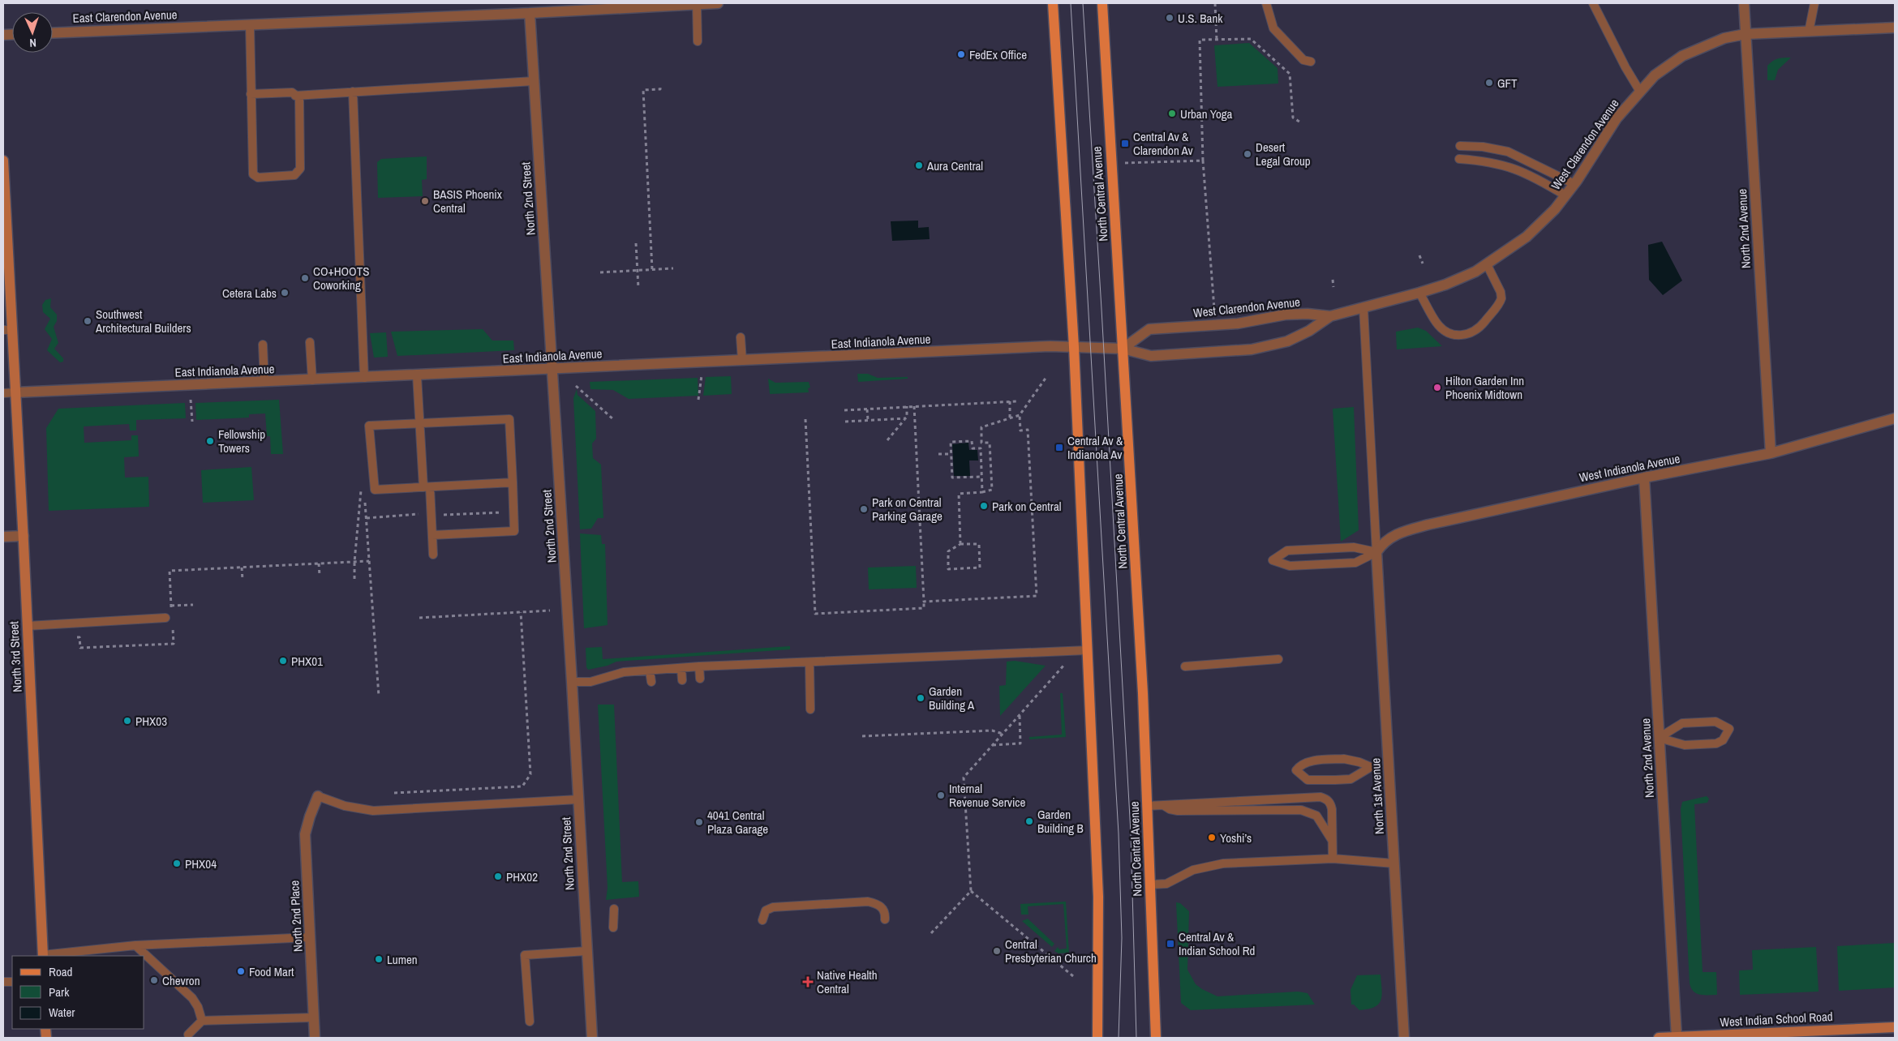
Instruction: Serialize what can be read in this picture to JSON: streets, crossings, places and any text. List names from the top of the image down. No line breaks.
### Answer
{"streets":{"main road":["North Central Avenue"],"street":["East Clarendon Avenue","West Clarendon Avenue","North 2nd Street","North 2nd Avenue","East Indianola Avenue","West Indianola Avenue","North 3rd Street","North 1st Avenue","North 2nd Place","West Indian School Road"]},"crossings":[["East Clarendon Avenue","North 2nd Street"],["West Clarendon Avenue","North Central Avenue"],["West Clarendon Avenue","North 2nd Avenue"],["West Clarendon Avenue","East Indianola Avenue"],["North 2nd Street","East Indianola Avenue"],["North 2nd Avenue","West Indianola Avenue"],["North 2nd Avenue","West Indian School Road"],["East Indianola Avenue","North 3rd Street"],["West Indianola Avenue","North 1st Avenue"]],"places":{"other":["U.S. Bank","FedEx Office","GFT","Urban Yoga","Desert Legal Group","Aura Central","BASIS Phoenix Central","CO+HOOTS Coworking","Cetera Labs","Southwest Architectural Builders","Hilton Garden Inn Phoenix Midtown","Fellowship Towers","Park on Central","Park on Central Parking Garage","PHX01","Garden Building A","PHX03","Internal Revenue Service","Garden Building B","4041 Central Plaza Garage","Yoshi’s","PHX04","PHX02","Central Presbyterian Church","Lumen","Food Mart","Chevron"],"transit":["Central Av & Clarendon Av","Central Av & Indianola Av","Central Av & Indian School Rd"],"health":["Native Health Central"]},"legend":["Road","Park","Water"],"north":"bottom"}
